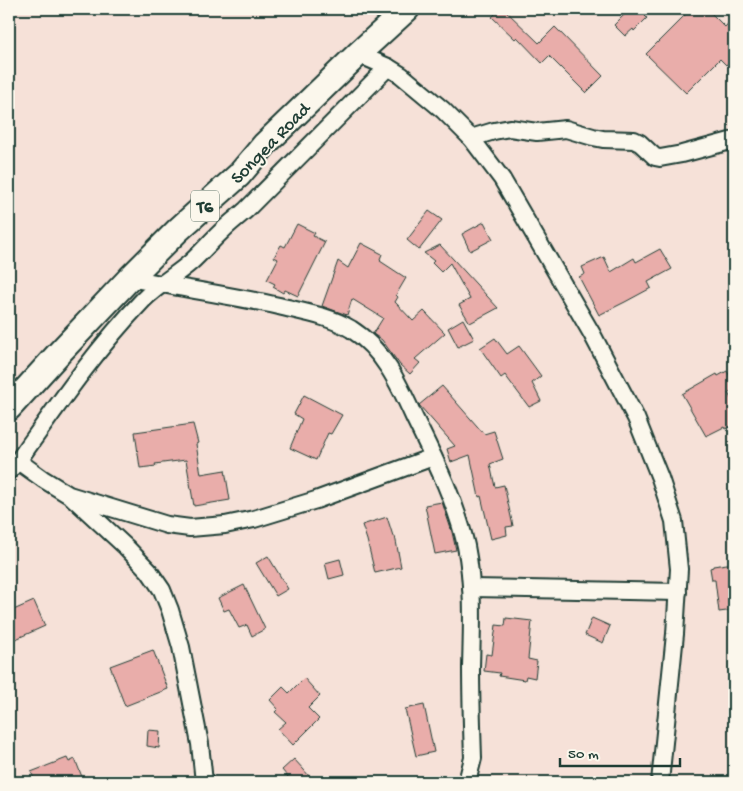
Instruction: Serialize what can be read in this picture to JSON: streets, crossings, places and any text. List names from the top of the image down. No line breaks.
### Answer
{"streets":{"highway":["Songea Road","T6"]},"scale_bar":"50 m"}
